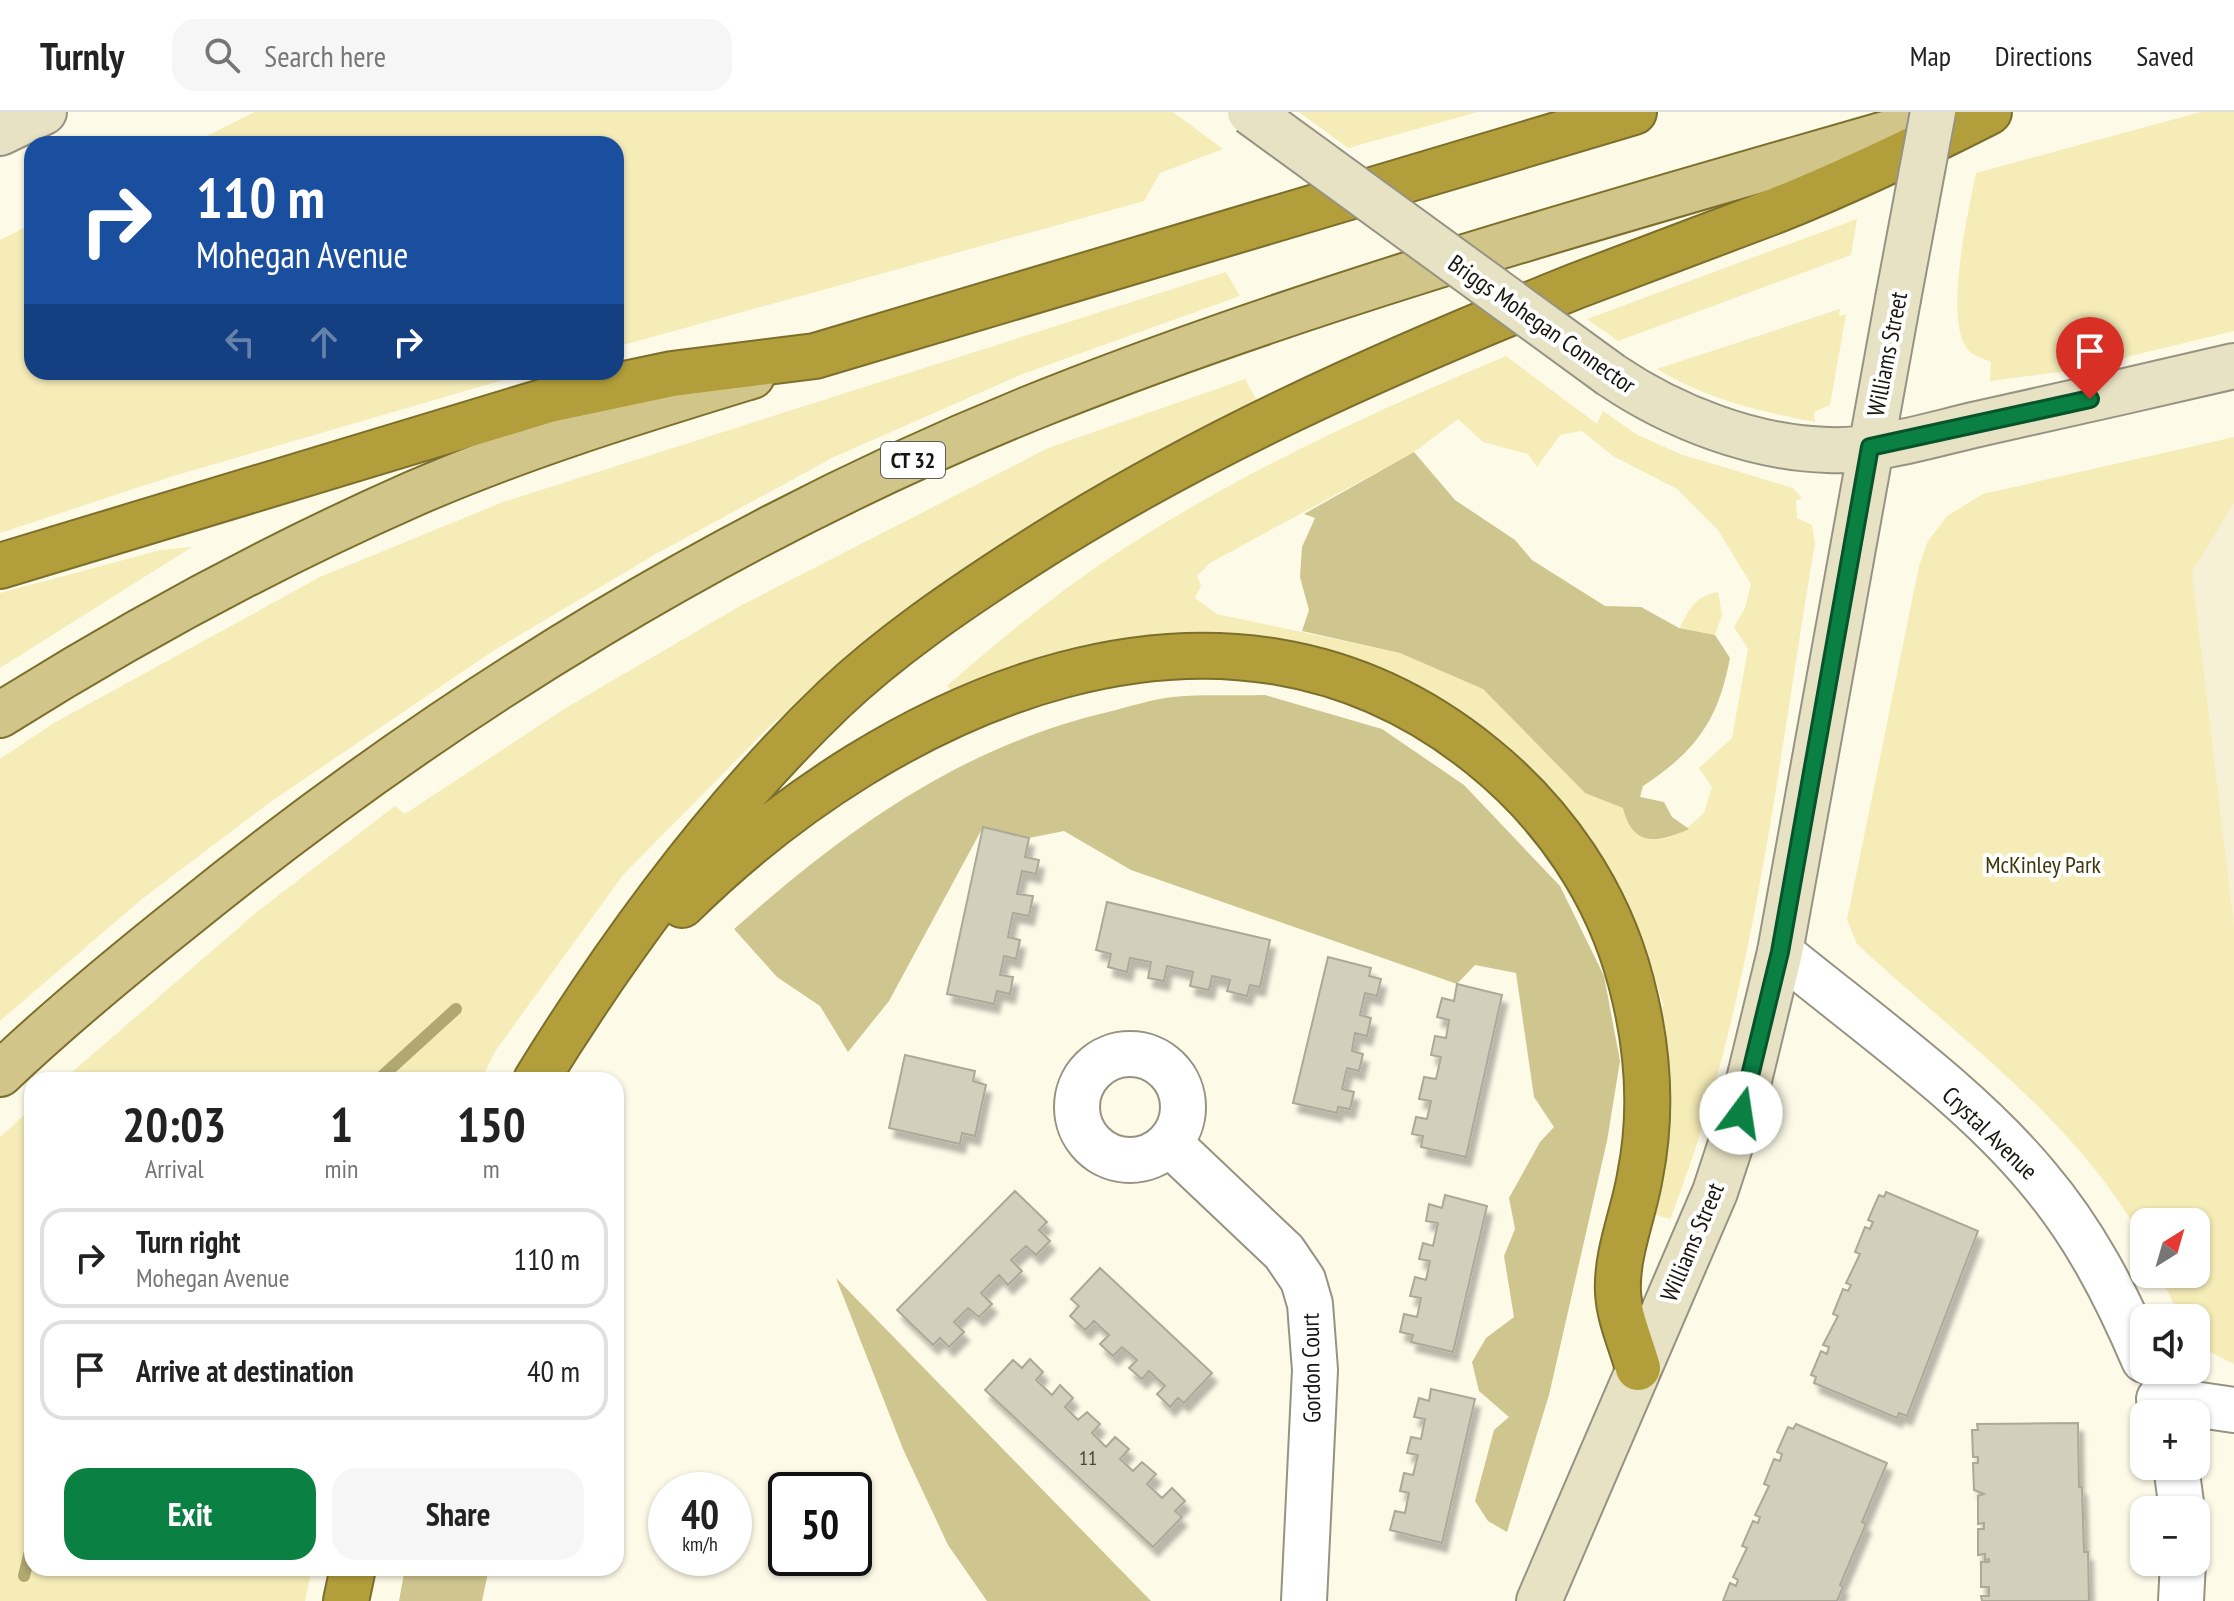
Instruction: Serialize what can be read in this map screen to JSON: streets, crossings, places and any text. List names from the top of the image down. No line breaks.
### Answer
{"streets":{"main road":["Briggs Mohegan Connector","Williams Street","CT 32"],"street":["Crystal Avenue","Gordon Court"]},"crossings":[["Briggs Mohegan Connector","Williams Street"],["Williams Street","Crystal Avenue"]],"parks":["McKinley Park"],"house_numbers":["11"],"north":"top right","page":{"header":"Turnly","search":"Search here","nav":["Map","Directions","Saved"],"turn":["110 m","Mohegan Avenue"],"eta":["20:03","Arrival","1","min","150","m"],"map_buttons":["+","−"],"list":[{"name":"Turn right","note":"Mohegan Avenue","value":"110 m"},{"name":"Arrive at destination","value":"40 m"}],"buttons":["Exit","Share"],"speed":"40 km/h","limit":"50"}}
